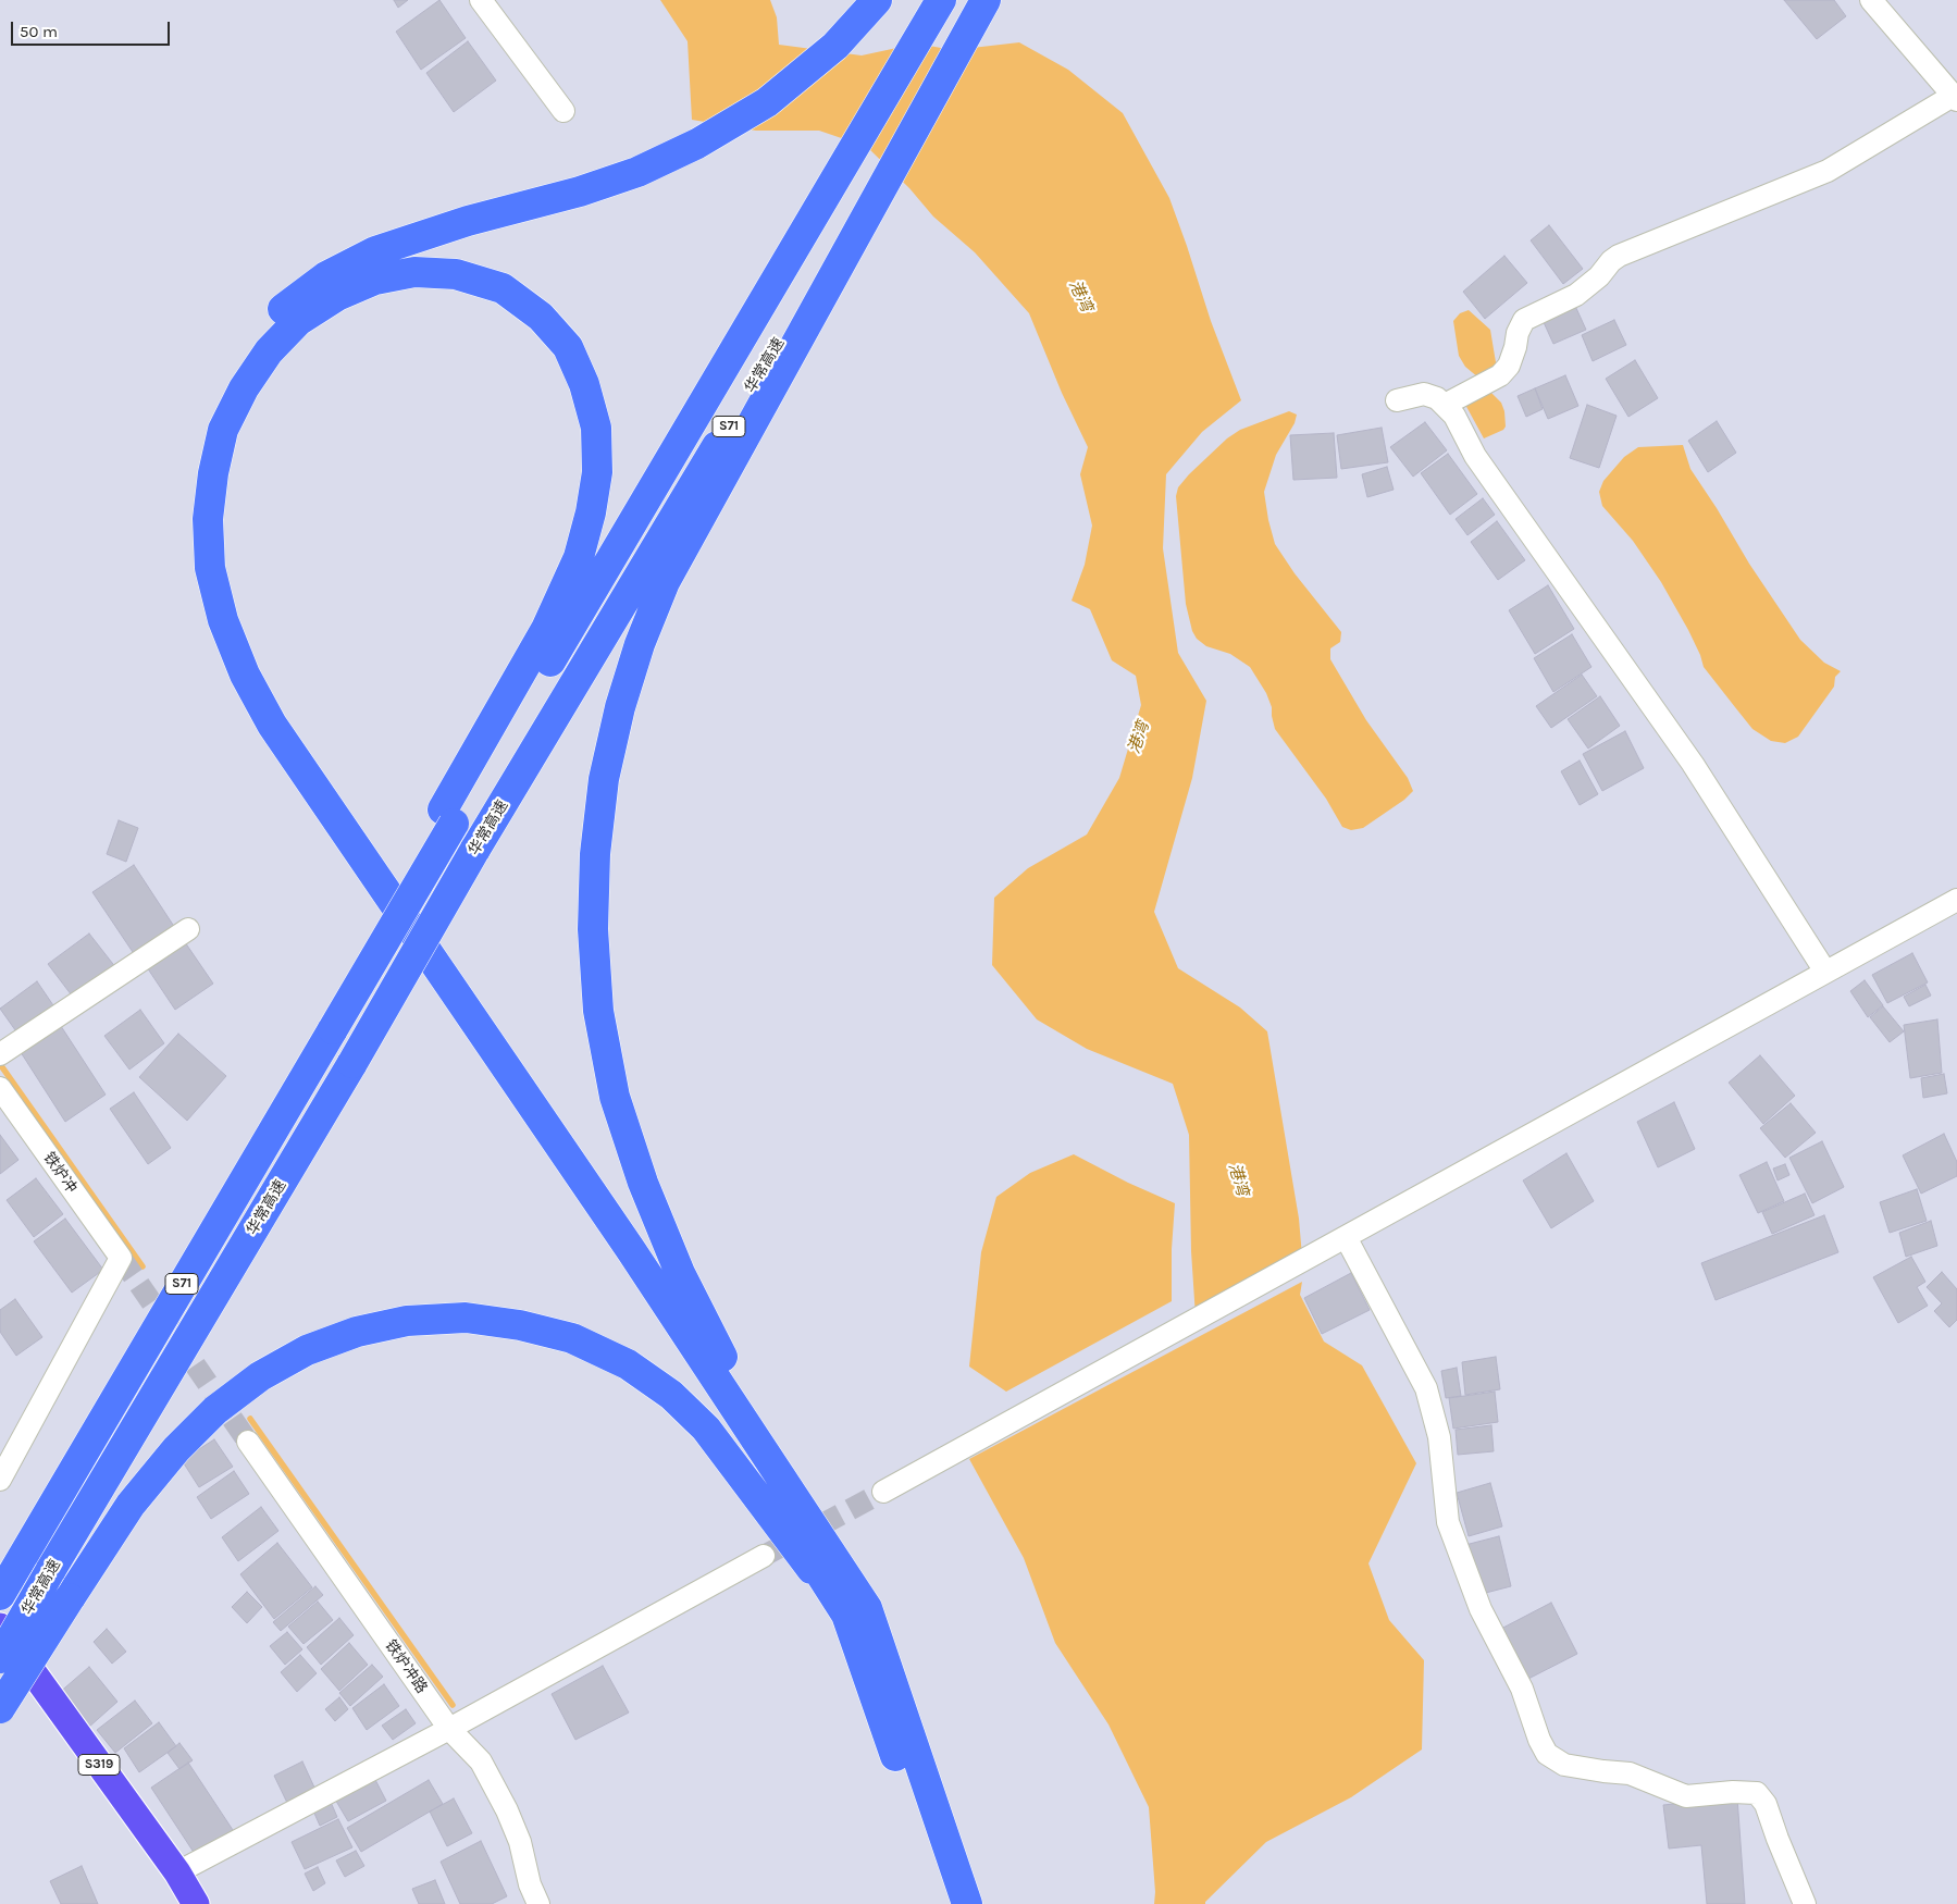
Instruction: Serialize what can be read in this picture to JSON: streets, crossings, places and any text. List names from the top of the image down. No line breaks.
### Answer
{"streets":{"highway":["华常高速","S71"],"main road":["S319"],"street":["铁炉冲","铁炉冲路"]},"water":["港湾"],"scale_bar":"50 m"}
